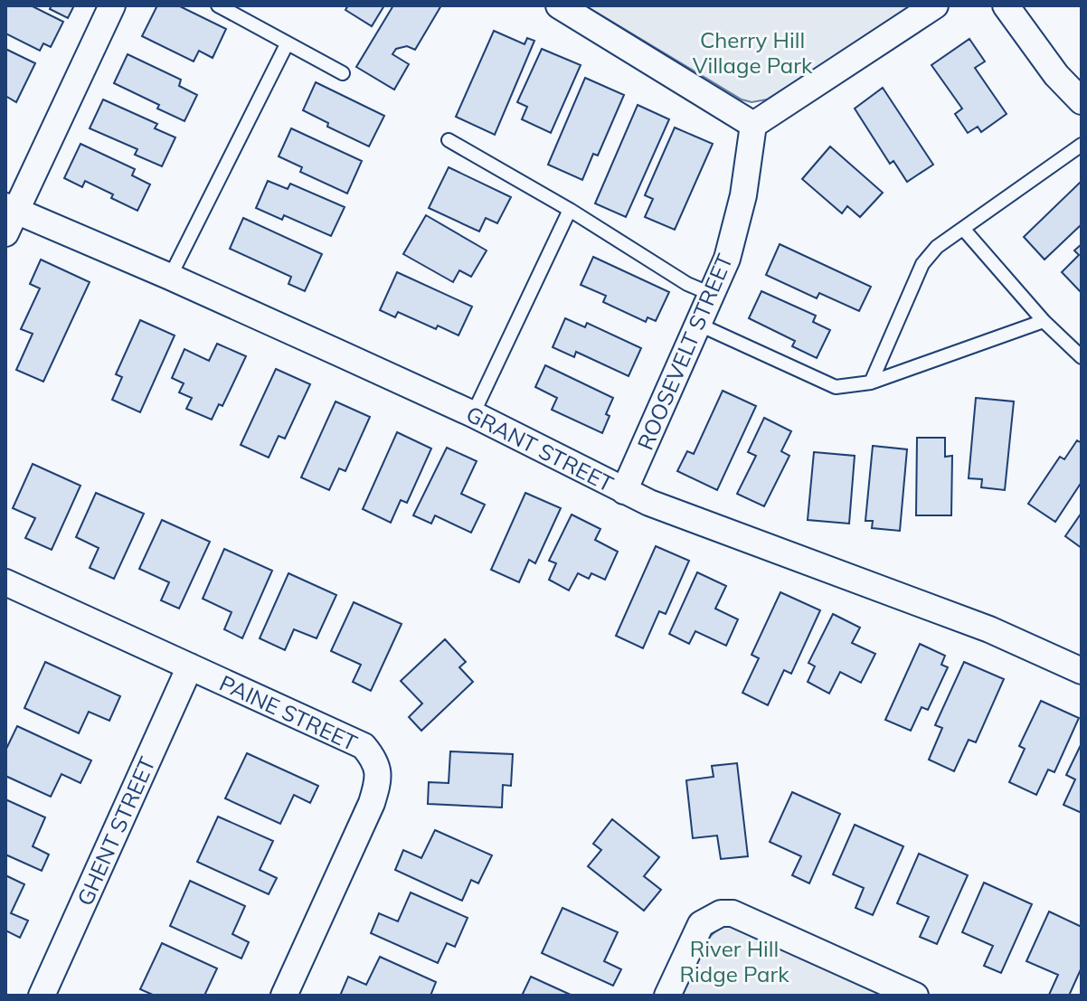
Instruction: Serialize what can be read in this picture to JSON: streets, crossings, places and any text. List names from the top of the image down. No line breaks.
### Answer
{"streets":{"street":["ROOSEVELT STREET","GRANT STREET","PAINE STREET","GHENT STREET"]},"crossings":[["ROOSEVELT STREET","GRANT STREET"],["PAINE STREET","GHENT STREET"]],"parks":["Cherry Hill Village Park","River Hill Ridge Park"]}
